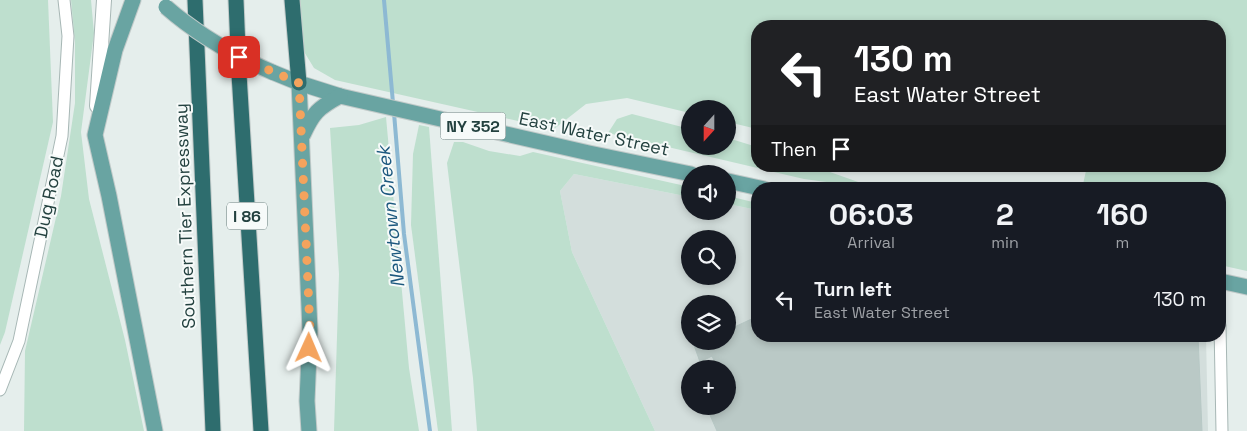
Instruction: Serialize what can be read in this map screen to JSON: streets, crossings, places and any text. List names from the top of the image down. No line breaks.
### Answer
{"streets":{"highway":["Southern Tier Expressway","I 86"],"main road":["NY 352","East Water Street"],"street":["Dug Road"]},"water":["Newtown Creek"],"north":"bottom","page":{"turn":["130 m","East Water Street"],"map_buttons":"+","then":"Then","eta":["06:03","Arrival","2","min","160","m"],"list":[{"name":"Turn left","note":"East Water Street","value":"130 m"}]}}
